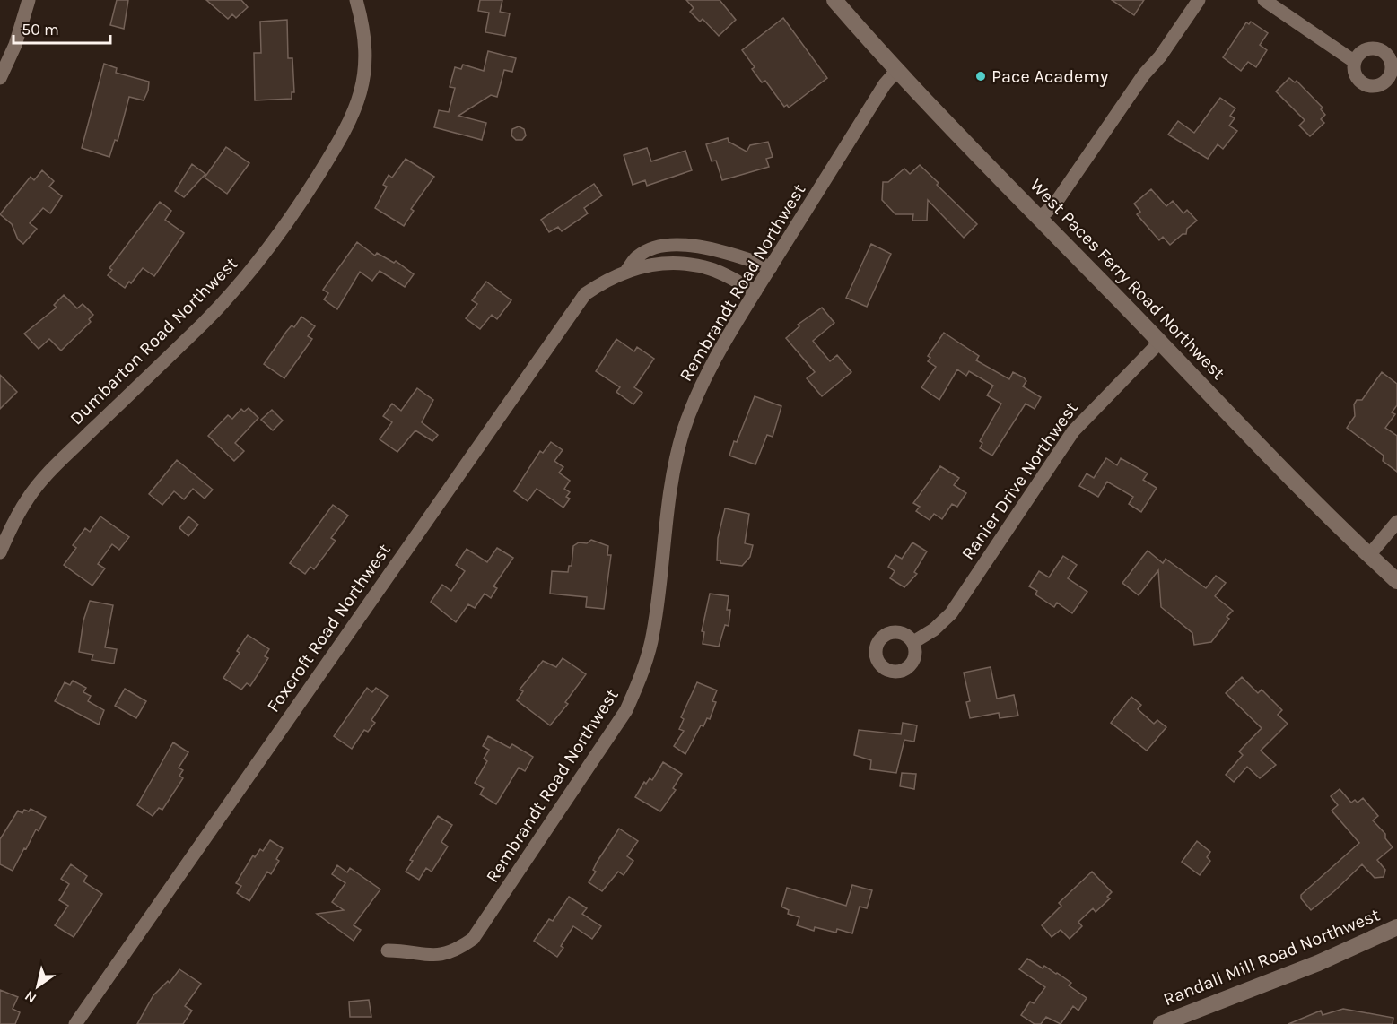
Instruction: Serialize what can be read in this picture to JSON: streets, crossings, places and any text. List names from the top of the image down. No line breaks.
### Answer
{"streets":{"main road":["West Paces Ferry Road Northwest","Randall Mill Road Northwest"],"street":["Rembrandt Road Northwest","Dumbarton Road Northwest","Ranier Drive Northwest","Foxcroft Road Northwest"]},"crossings":[["West Paces Ferry Road Northwest","Rembrandt Road Northwest"],["West Paces Ferry Road Northwest","Ranier Drive Northwest"],["Rembrandt Road Northwest","Foxcroft Road Northwest"]],"places":["Pace Academy"],"scale_bar":"50 m","north":"bottom left"}
